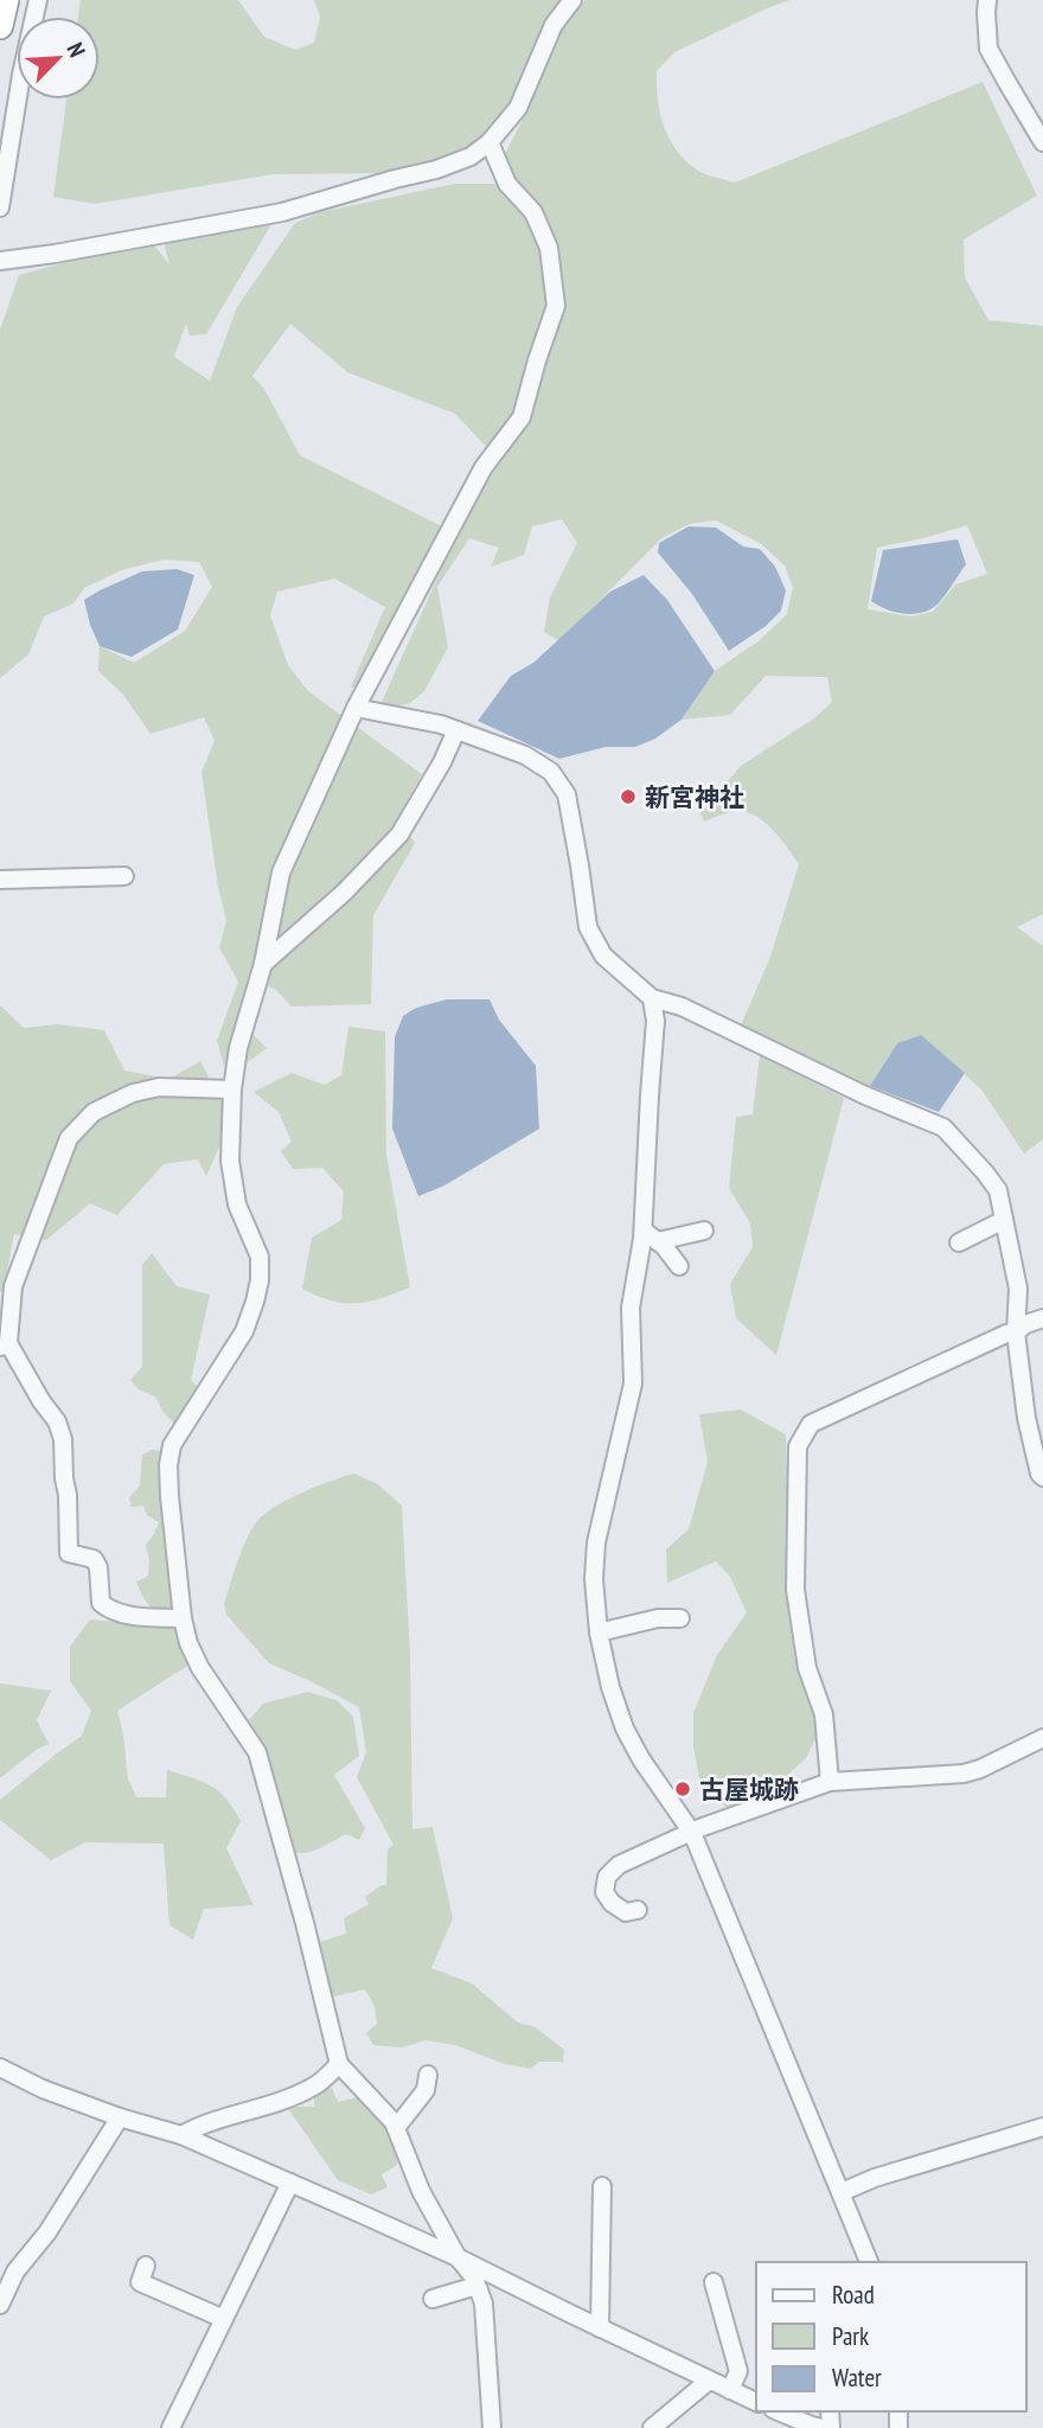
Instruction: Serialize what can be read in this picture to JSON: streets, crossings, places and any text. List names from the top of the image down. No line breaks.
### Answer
{"places":["新宮神社","古屋城跡"],"legend":["Road","Park","Water"],"north":"top right"}
